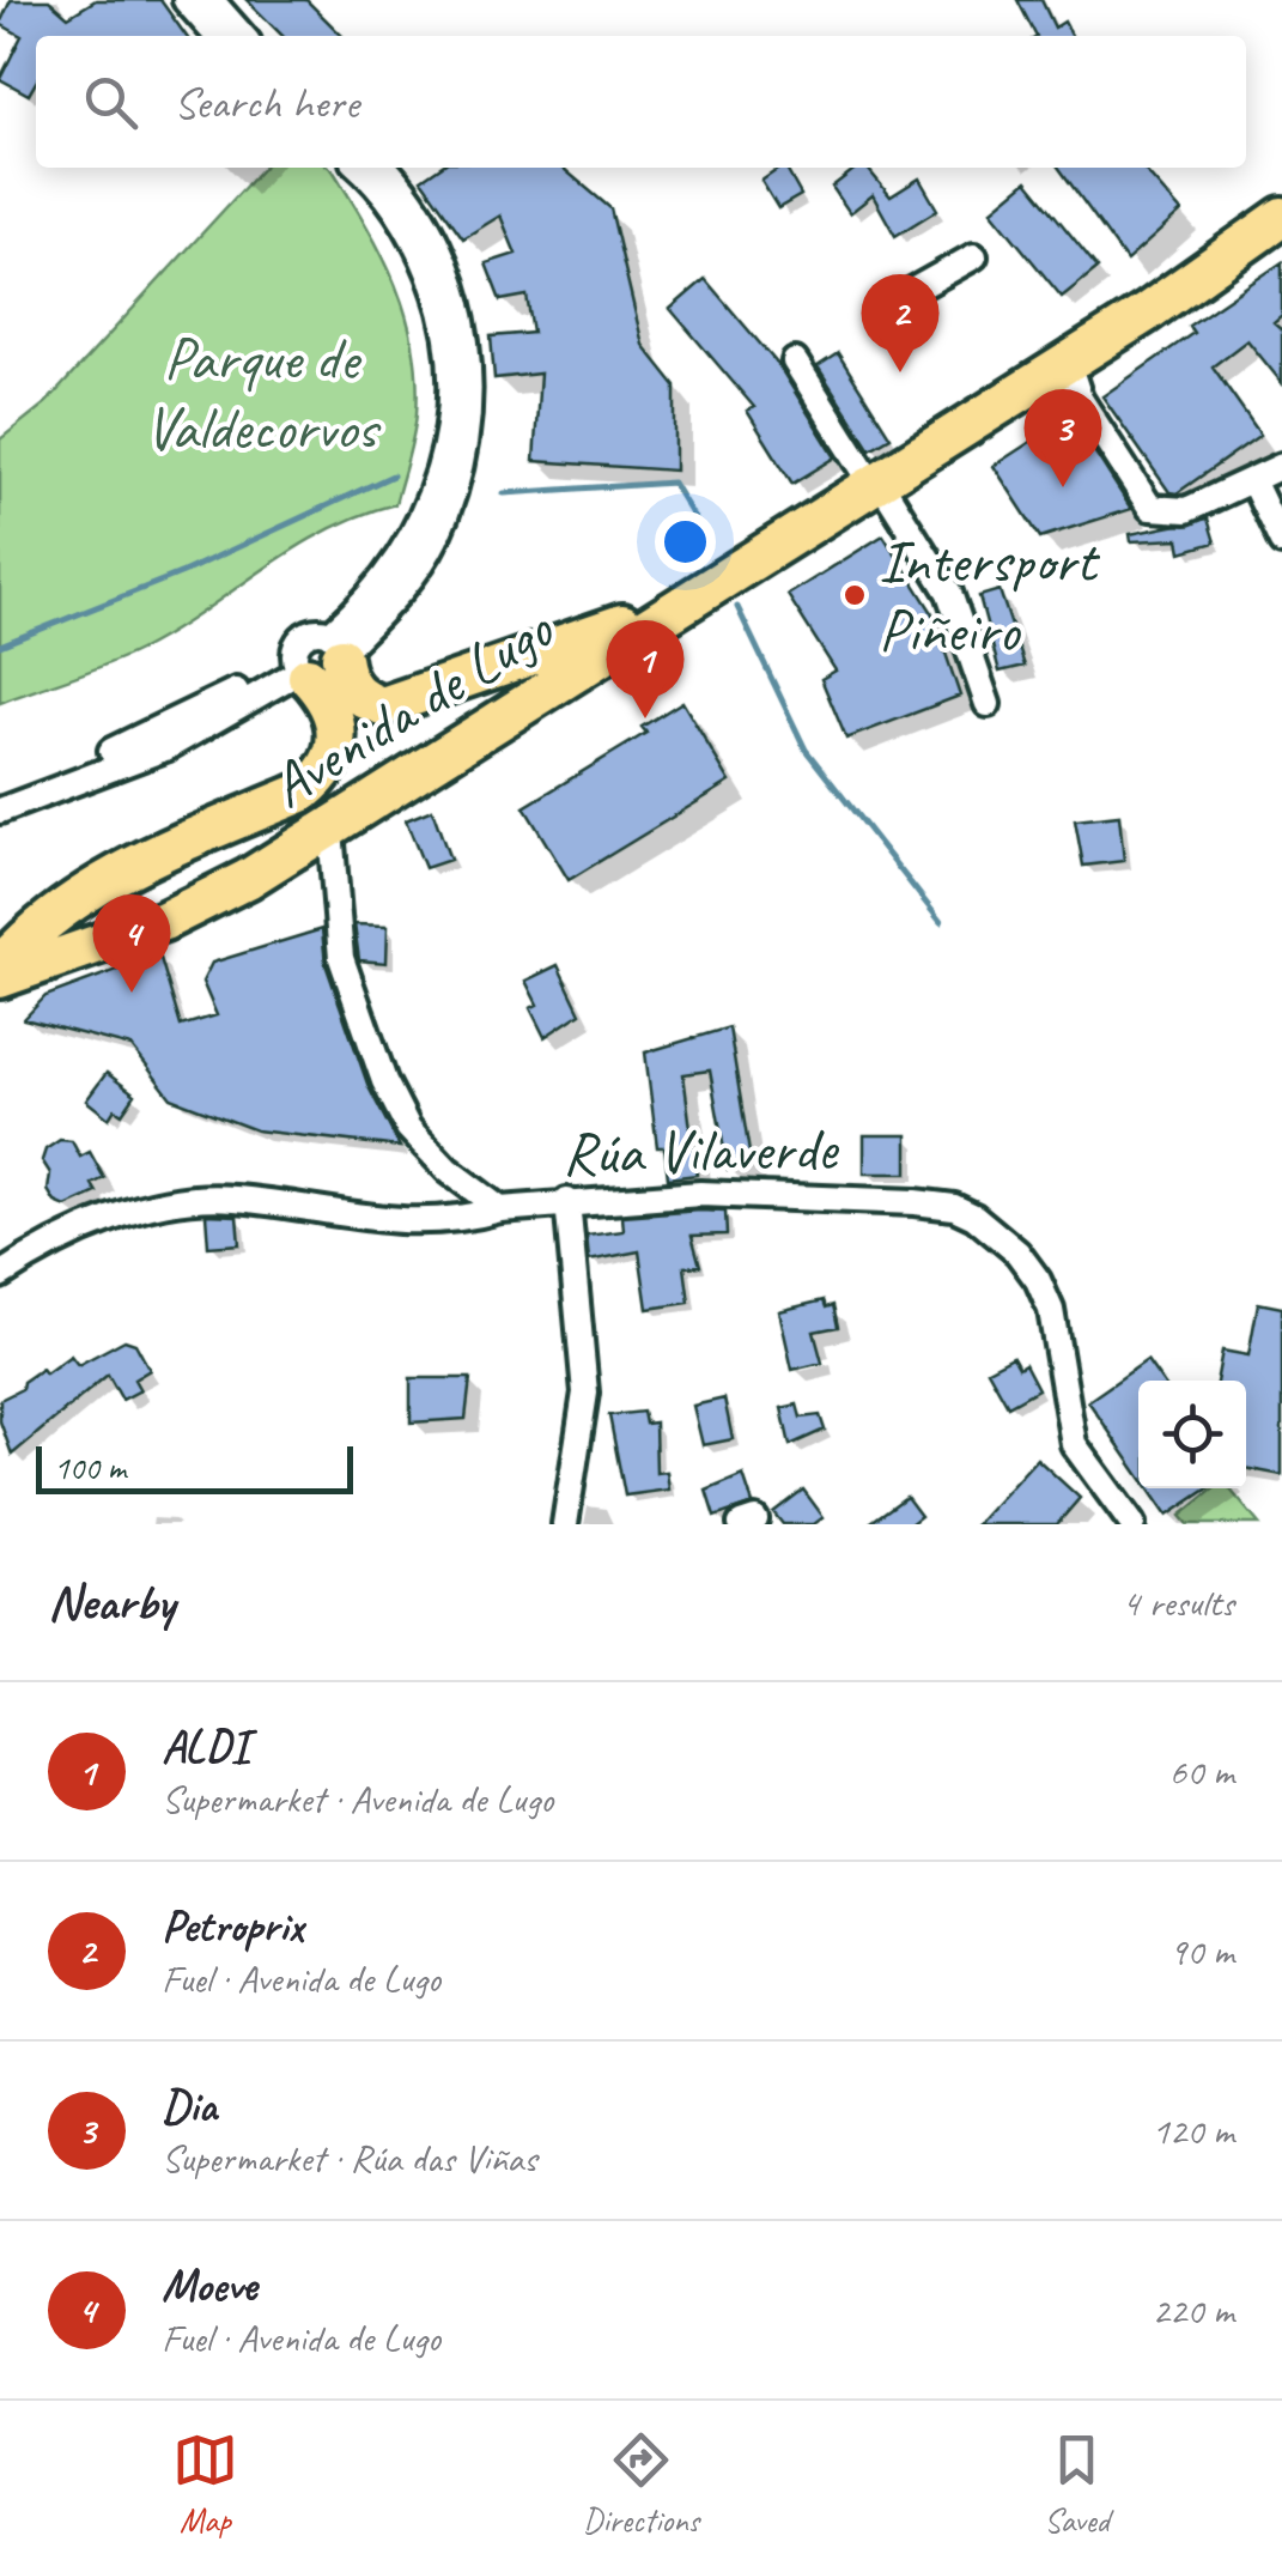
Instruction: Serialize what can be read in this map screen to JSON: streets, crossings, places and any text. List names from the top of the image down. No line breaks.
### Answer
{"streets":{"highway":["Avenida de Lugo"],"street":["Rúa Vilaverde"]},"crossings":[["Avenida de Lugo","Rúa Vilaverde"]],"parks":["Parque de Valdecorvos"],"places":["Intersport Piñeiro"],"scale_bar":"100 m","page":{"search":"Search here","pins":["2","3","1","4"],"scale":"100 m","heading":["Nearby","4 results"],"list":[{"mark":"1","name":"ALDI","note":"Supermarket · Avenida de Lugo","value":"60 m"},{"mark":"2","name":"Petroprix","note":"Fuel · Avenida de Lugo","value":"90 m"},{"mark":"3","name":"Dia","note":"Supermarket · Rúa das Viñas","value":"120 m"},{"mark":"4","name":"Moeve","note":"Fuel · Avenida de Lugo","value":"220 m"}],"nav":["Map","Directions","Saved"]}}
